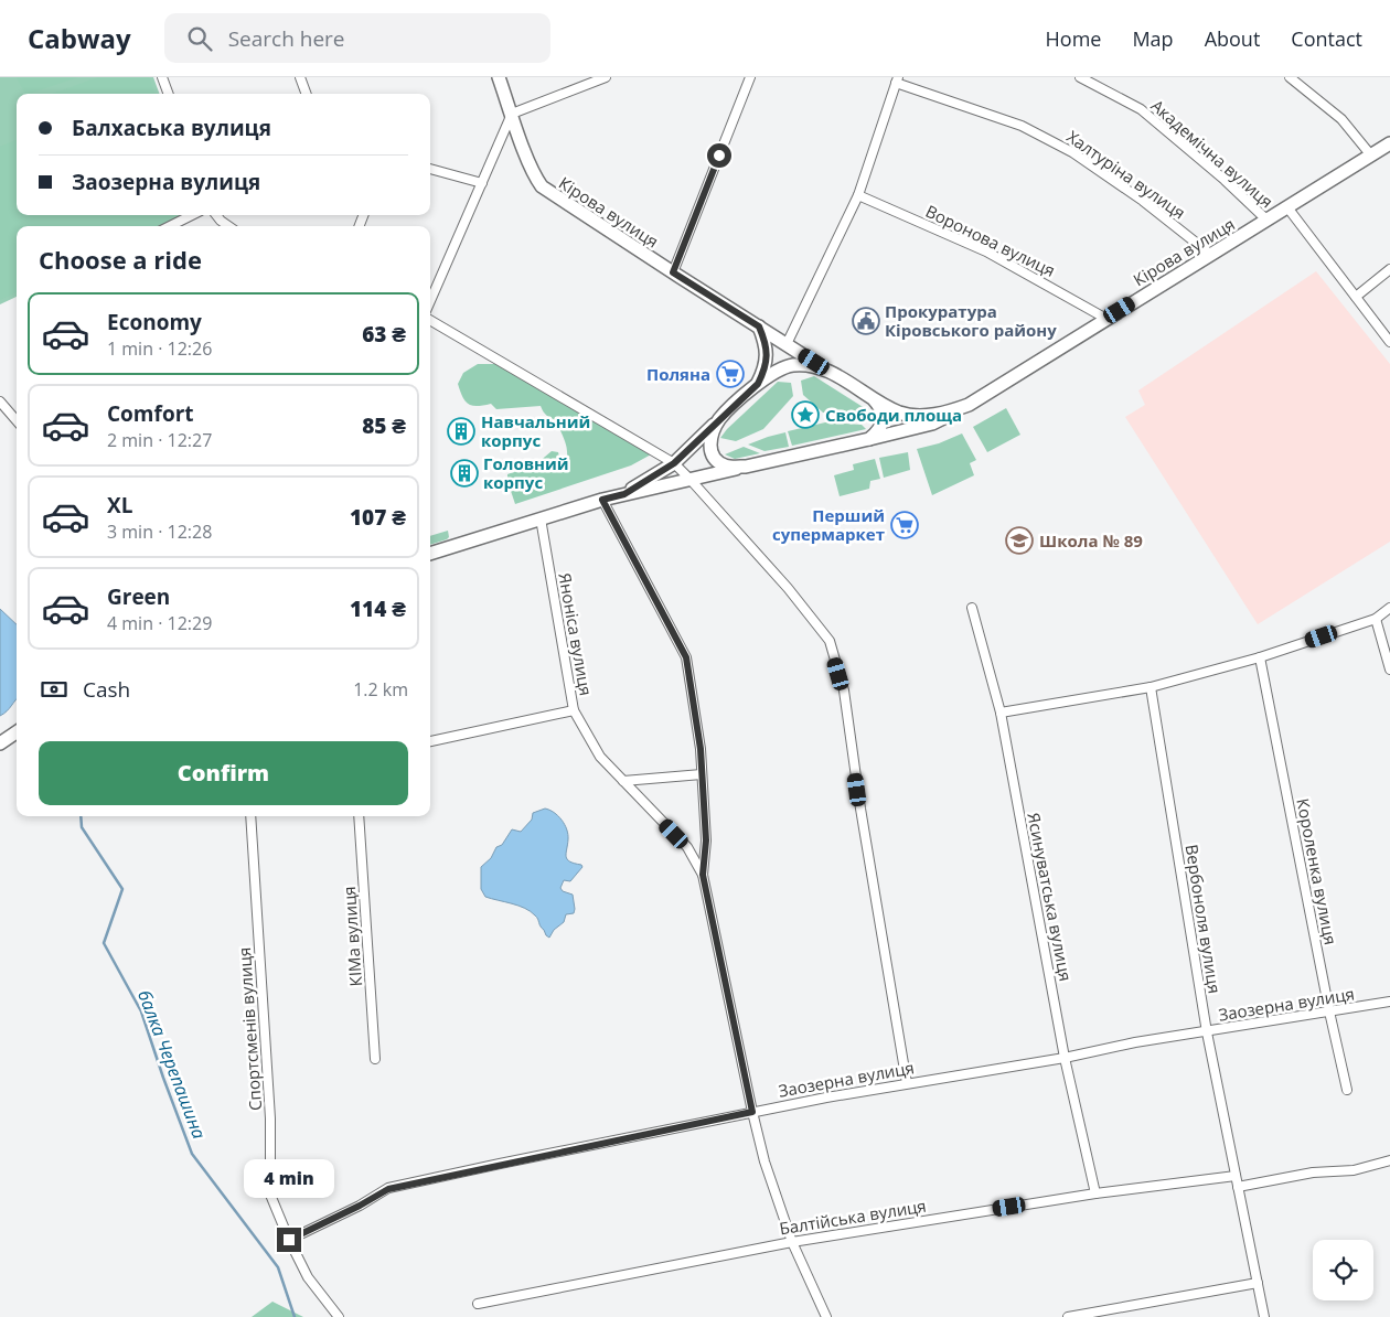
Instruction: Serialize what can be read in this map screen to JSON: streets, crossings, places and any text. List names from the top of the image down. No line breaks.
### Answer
{"streets":{"main road":["Кірова вулиця"],"street":["Академічна вулиця","Халтуріна вулиця","Воронова вулиця","Яноніса вулиця","Короленка вулиця","Ясинуватська вулиця","Вербоноля вулиця","КІМа вулиця","Заозерна вулиця","Спортсменів вулиця","Балтійська вулиця"]},"crossings":[["Академічна вулиця","Кірова вулиця"],["Халтуріна вулиця","Кірова вулиця"],["Кірова вулиця","Воронова вулиця"],["Короленка вулиця","Заозерна вулиця"],["Ясинуватська вулиця","Заозерна вулиця"],["Ясинуватська вулиця","Балтійська вулиця"],["Вербоноля вулиця","Заозерна вулиця"],["Вербоноля вулиця","Балтійська вулиця"],["Заозерна вулиця","Спортсменів вулиця"]],"water":["балка Черепашина"],"places":{"public building":["Прокуратура Кіровського району"],"supermarket":["Поляна","Перший супермаркет"],"place":["Свободи площа"],"building":["Навчальний корпус","Головний корпус"],"school or university":["Школа № 89"]},"page":{"header":"Cabway","search":"Search here","nav":["Home","Map","About","Contact"],"banner":["Балхаська вулиця","Заозерна вулиця"],"heading":"Choose a ride","list":[{"name":"Economy","note":"1 min · 12:26","value":"63 ₴"},{"name":"Comfort","note":"2 min · 12:27","value":"85 ₴"},{"name":"XL","note":"3 min · 12:28","value":"107 ₴"},{"name":"Green","note":"4 min · 12:29","value":"114 ₴"}],"pay":["Cash","1.2 km"],"buttons":"Confirm","bubble":"4 min"}}
